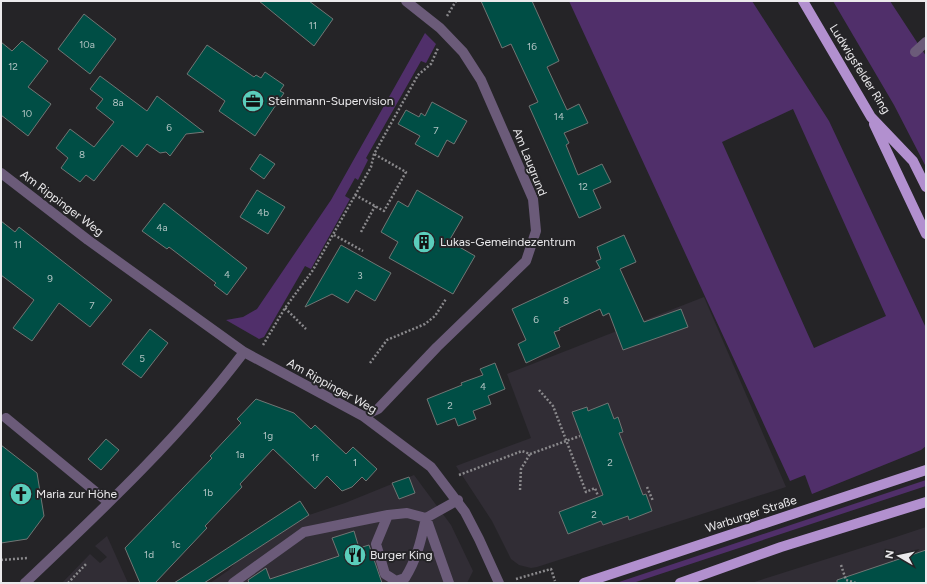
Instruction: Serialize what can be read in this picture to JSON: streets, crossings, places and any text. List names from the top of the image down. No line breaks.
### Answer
{"streets":{"main road":["Ludwigsfelder Ring","Warburger Straße"],"street":["Am Laugrund","Am Rippinger Weg"]},"crossings":[["Am Laugrund","Am Rippinger Weg"]],"places":{"office":["Steinmann-Supervision"],"building":["Lukas-Gemeindezentrum"],"church":["Maria zur Höhe"],"restaurant":["Burger King"]},"house_numbers":["11","10a","16","12","8a","10","14","6","7","8","12","4b","4a","11","4","3","9","8","7","6","5","4","2","1g","1a","1f","1","2","1b","2","1c","1d"],"north":"left"}
